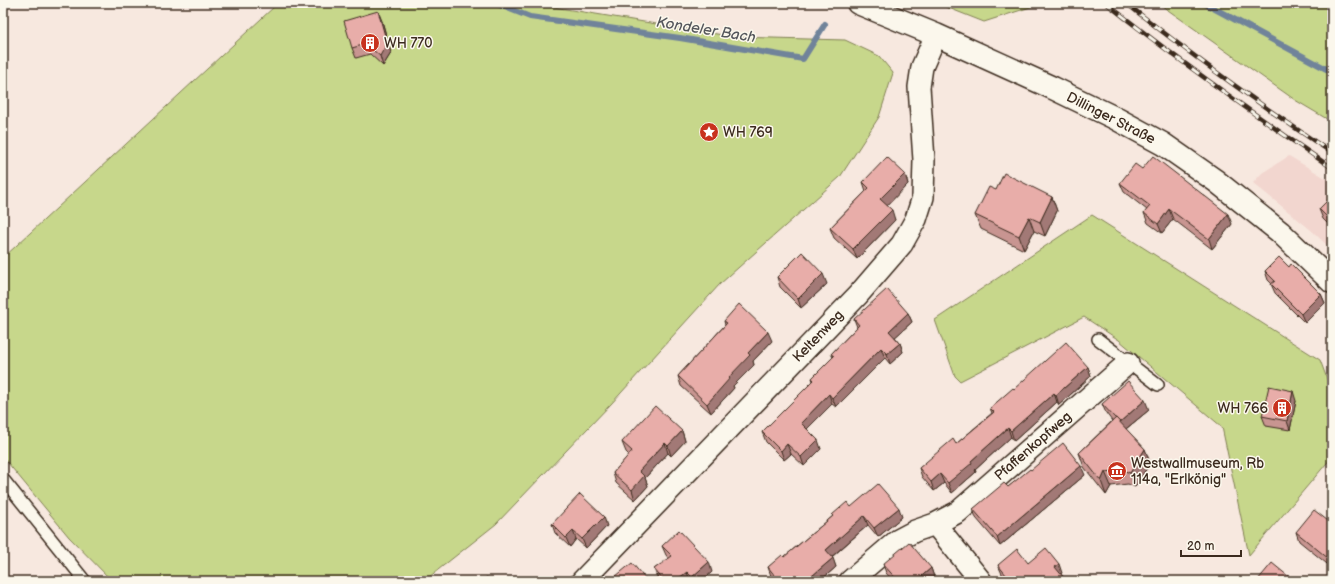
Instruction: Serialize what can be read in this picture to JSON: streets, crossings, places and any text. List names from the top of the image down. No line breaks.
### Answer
{"streets":{"street":["Dillinger Straße","Keltenweg","Pfaffenkopfweg"]},"crossings":[["Dillinger Straße","Keltenweg"]],"water":["Kondeler Bach"],"places":{"building":["WH 770","WH 766"],"place":["WH 769"],"museum":["Westwallmuseum, Rb 114a, \"Erlkönig\""]},"scale_bar":"20 m"}
